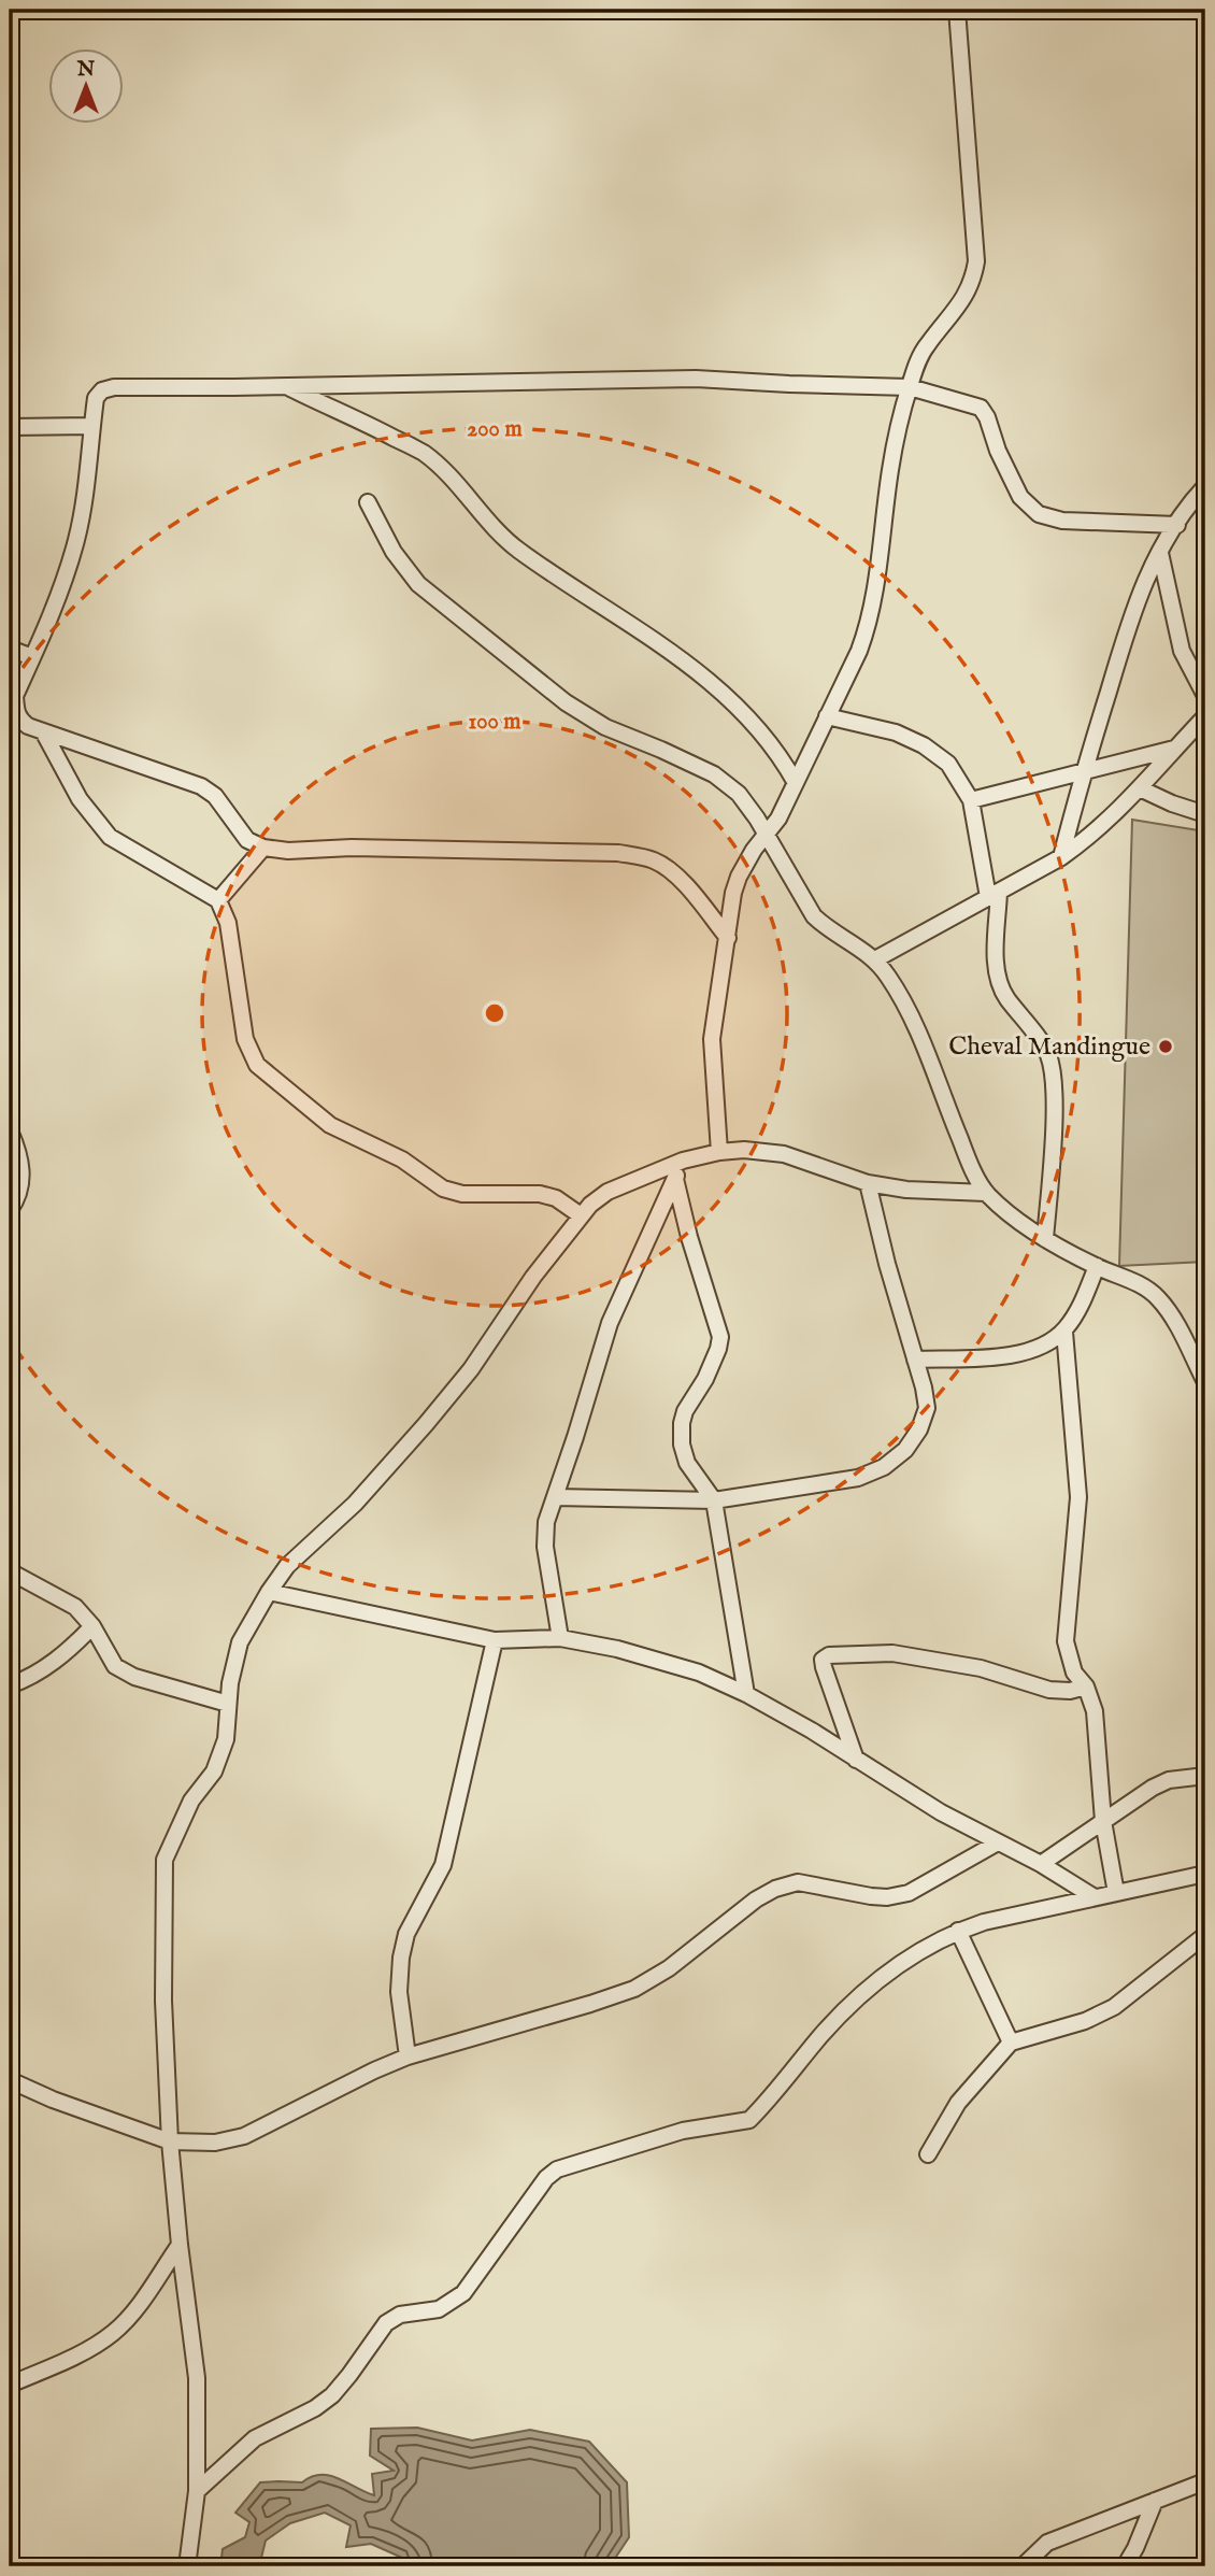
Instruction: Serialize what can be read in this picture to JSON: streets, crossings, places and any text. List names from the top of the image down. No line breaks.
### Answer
{"places":["Cheval Mandingue"],"north":"top","rings":["200 m","100 m"]}
